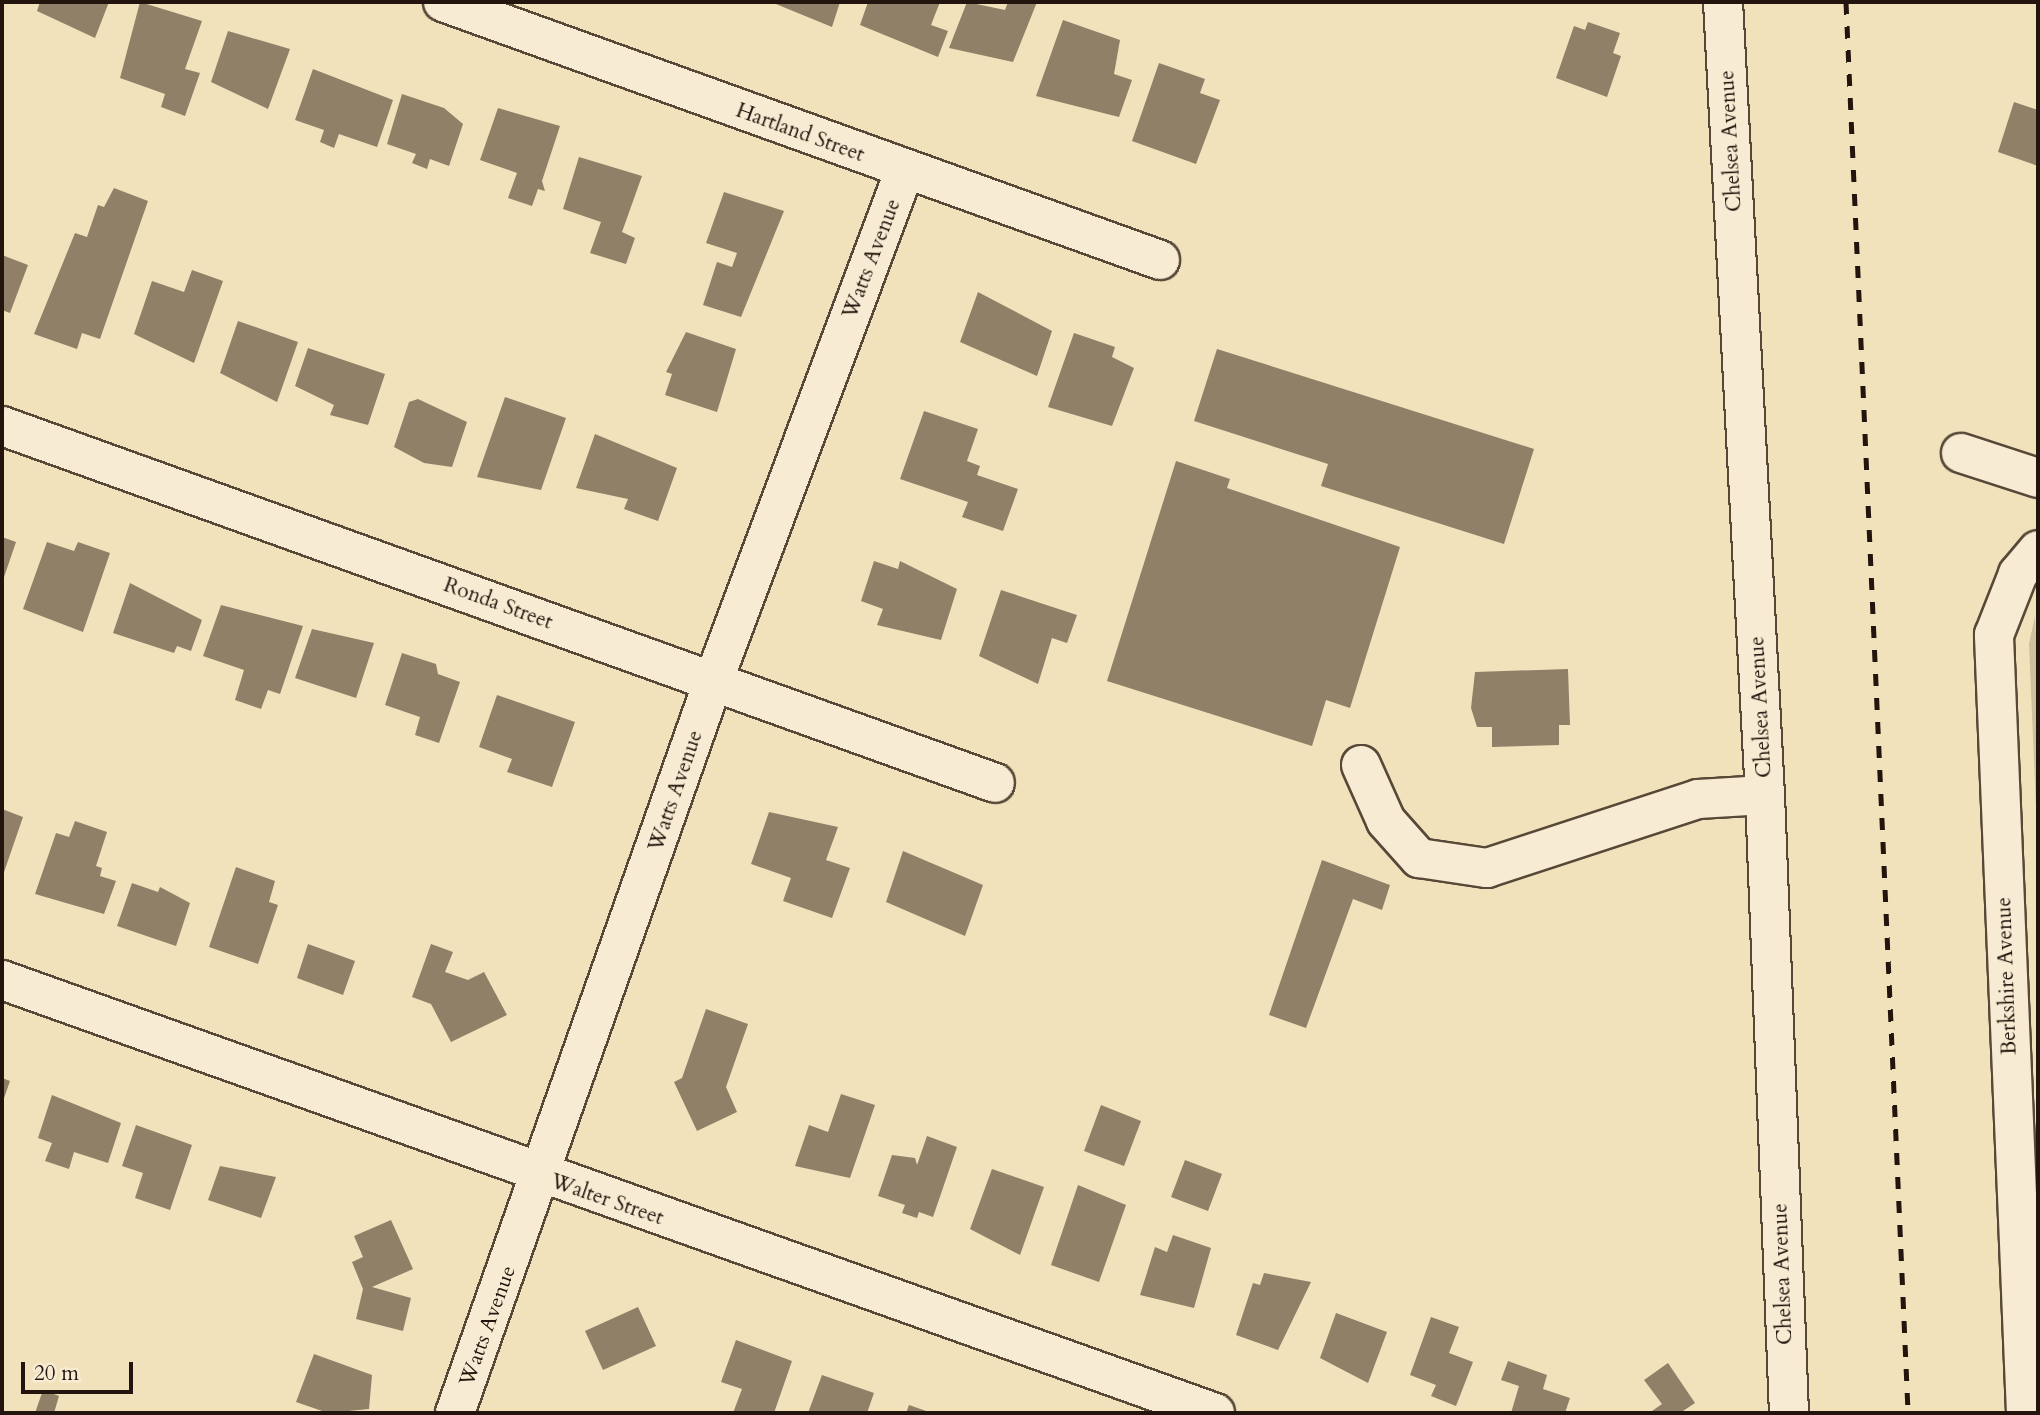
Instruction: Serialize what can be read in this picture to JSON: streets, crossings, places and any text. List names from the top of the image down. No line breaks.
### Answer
{"streets":{"street":["Hartland Street","Chelsea Avenue","Watts Avenue","Ronda Street","Berkshire Avenue","Walter Street"]},"crossings":[["Hartland Street","Watts Avenue"],["Watts Avenue","Ronda Street"],["Watts Avenue","Walter Street"]],"scale_bar":"20 m"}
